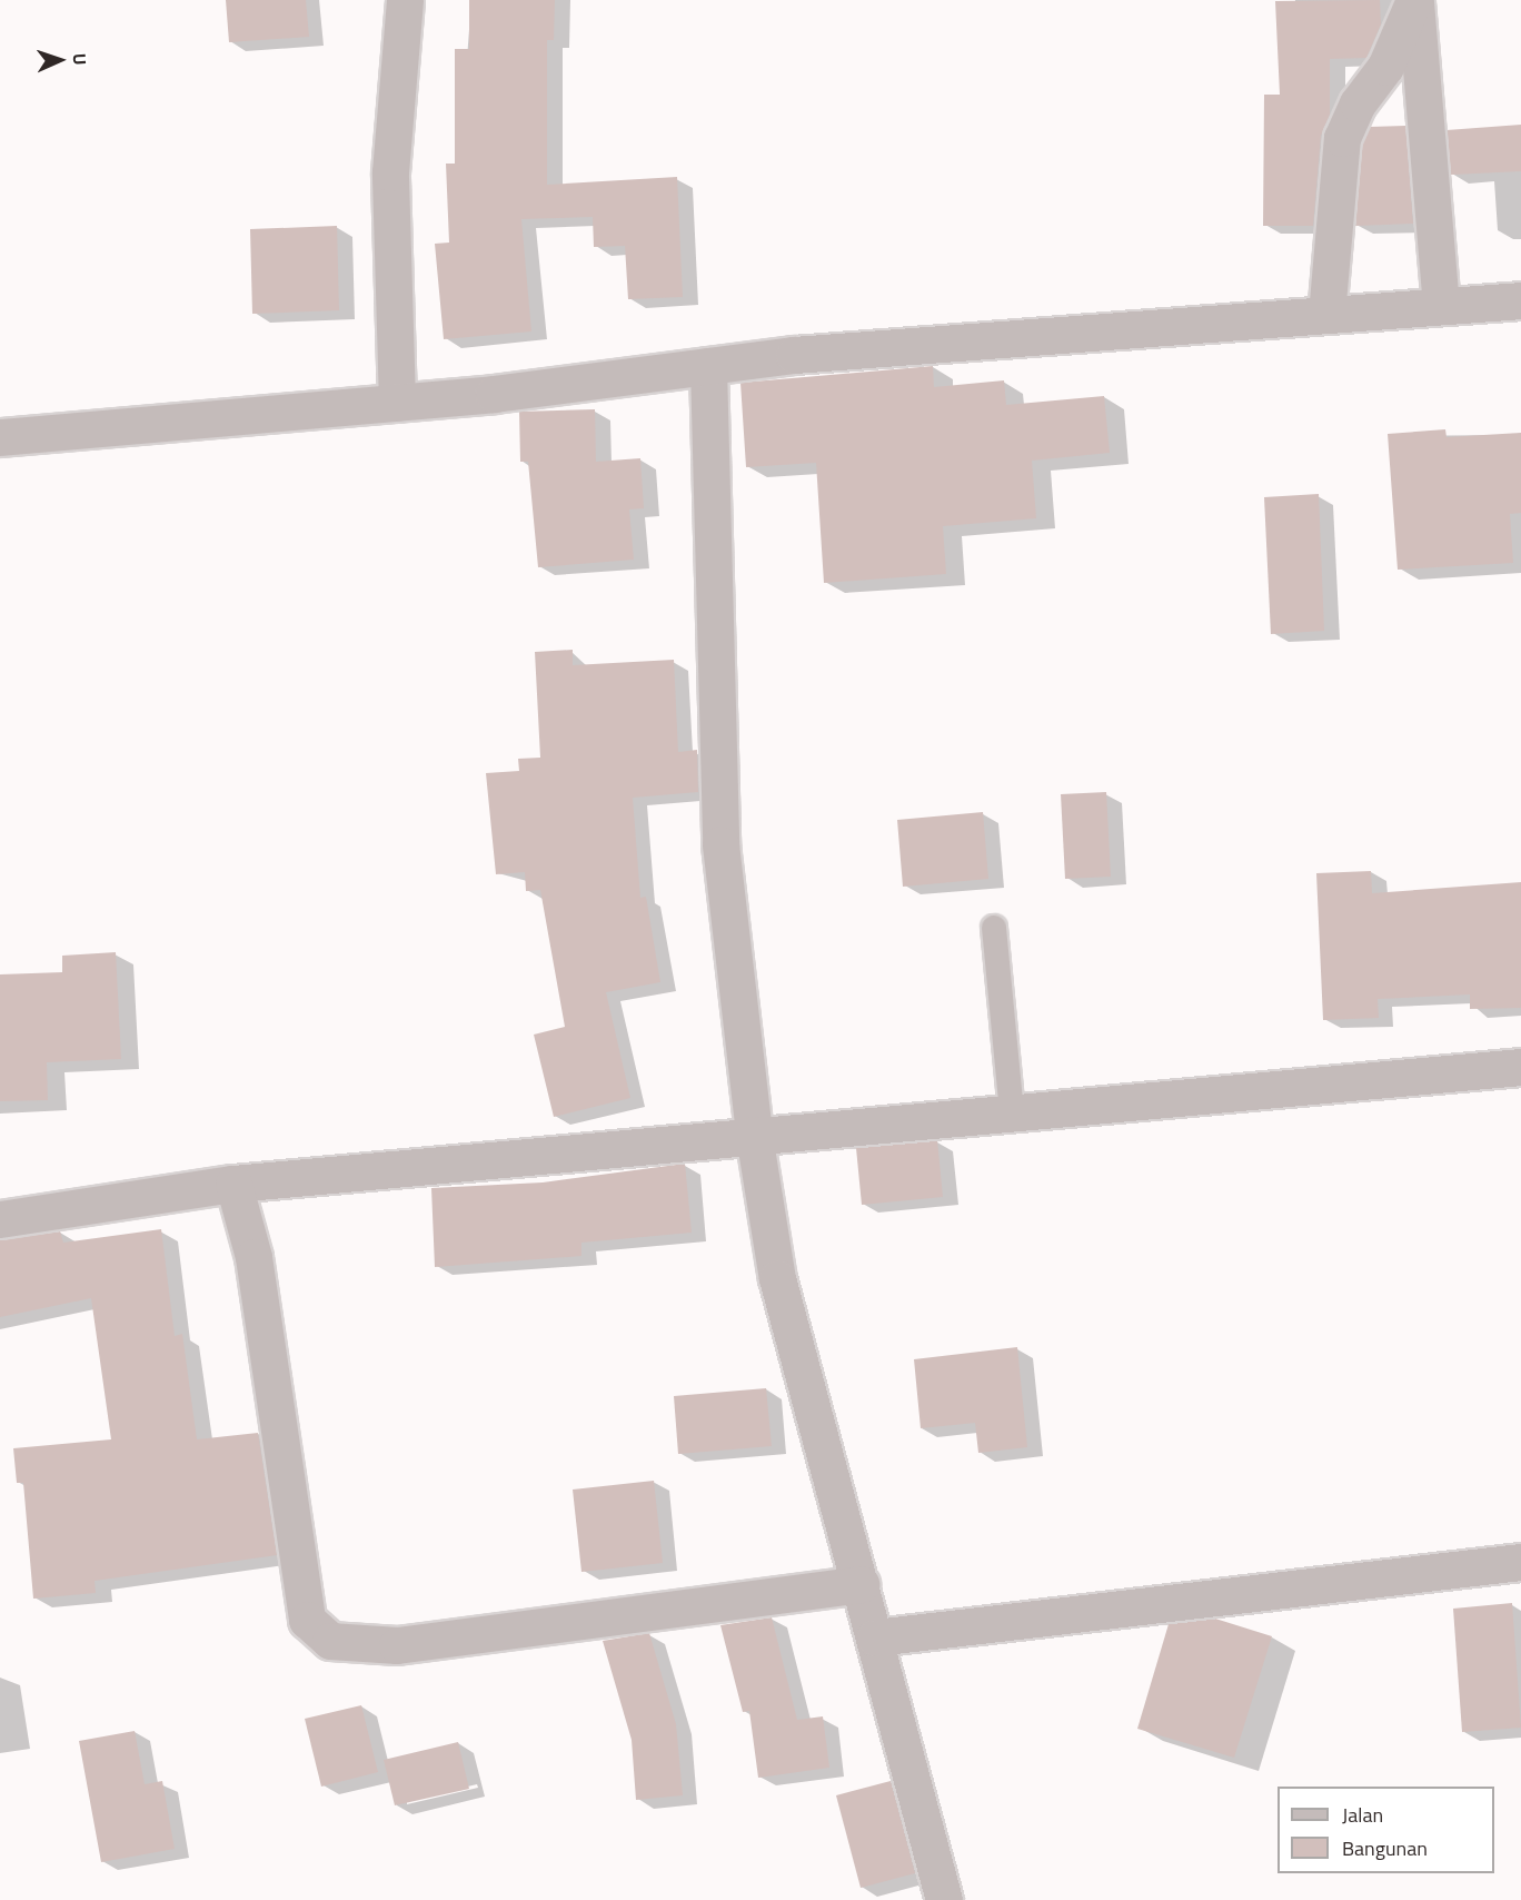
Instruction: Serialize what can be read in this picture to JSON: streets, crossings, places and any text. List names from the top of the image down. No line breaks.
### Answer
{"legend":["Jalan","Bangunan"],"north":"right"}
